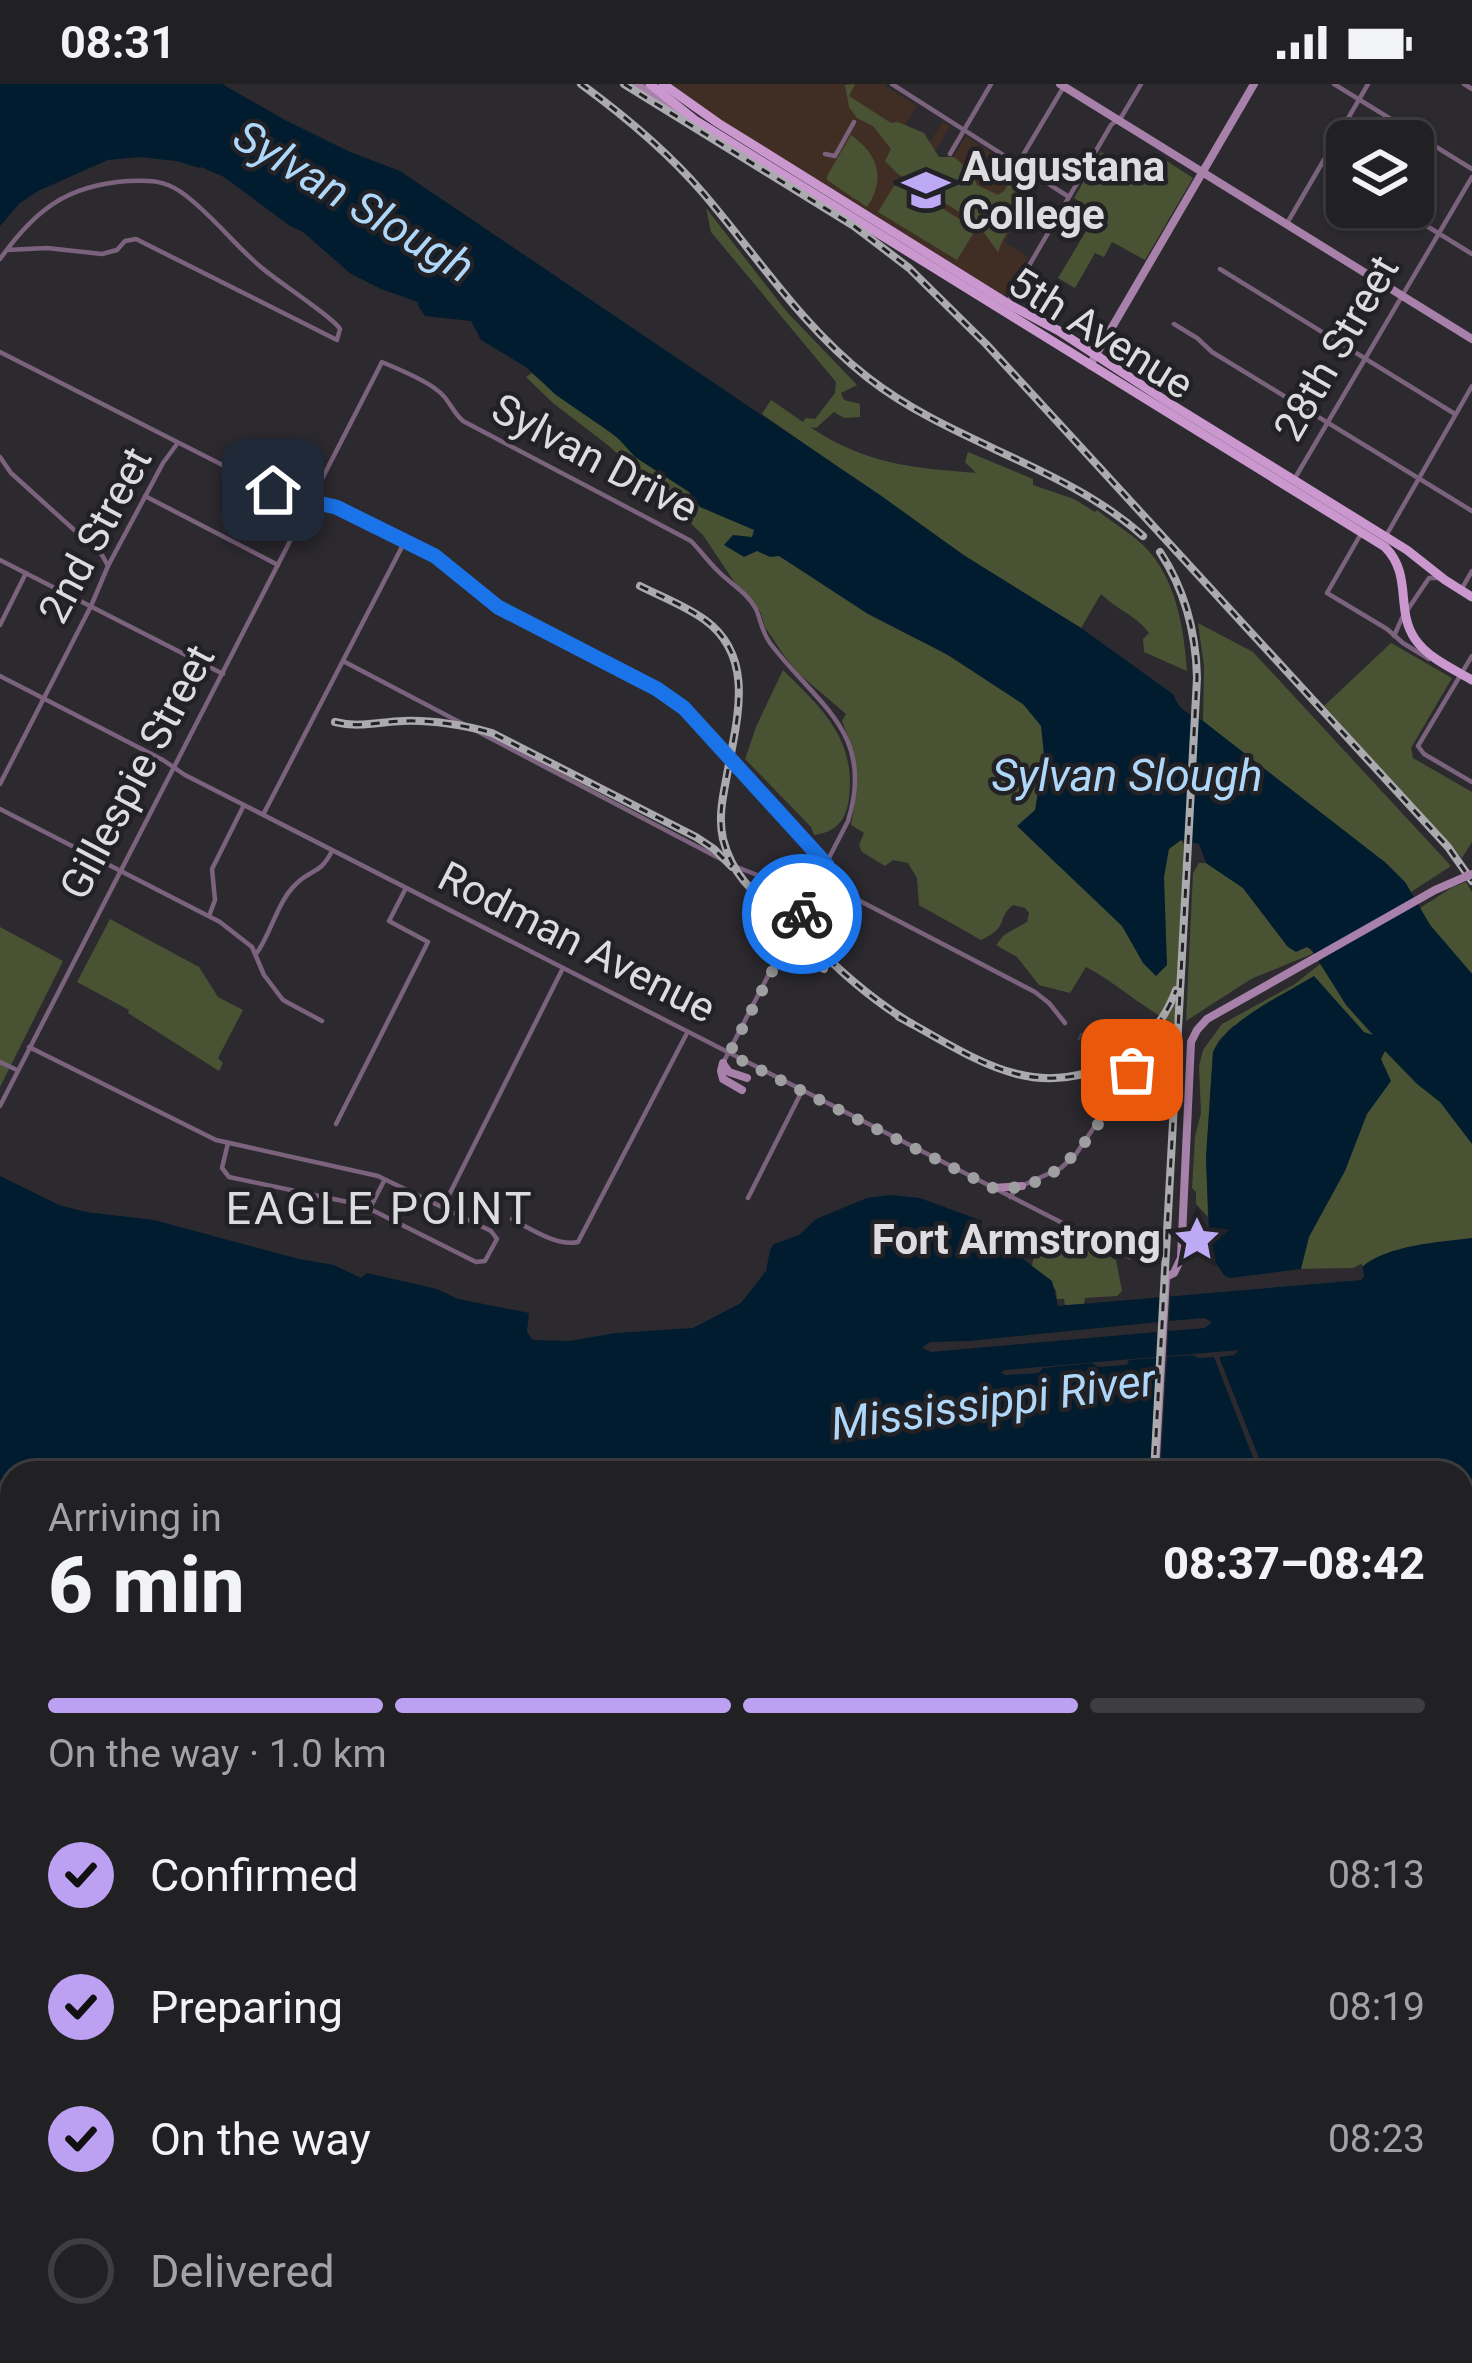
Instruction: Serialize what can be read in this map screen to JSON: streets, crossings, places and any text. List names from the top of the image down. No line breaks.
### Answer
{"streets":{"main road":["5th Avenue"],"street":["28th Street","Sylvan Drive","2nd Street","Gillespie Street","Rodman Avenue"]},"crossings":[["5th Avenue","28th Street"],["Sylvan Drive","Gillespie Street"],["Sylvan Drive","Rodman Avenue"],["2nd Street","Rodman Avenue"],["Gillespie Street","Rodman Avenue"]],"districts":["EAGLE POINT"],"water":["Sylvan Slough","Mississippi River"],"places":{"school or university":["Augustana College"],"place":["Fort Armstrong"]},"page":{"status":"08:31","heading":["6 min","Arriving in","08:37–08:42"],"bar":"On the way · 1.0 km","list":[["Confirmed","08:13"],["Preparing","08:19"],["On the way","08:23"],"Delivered"]}}
